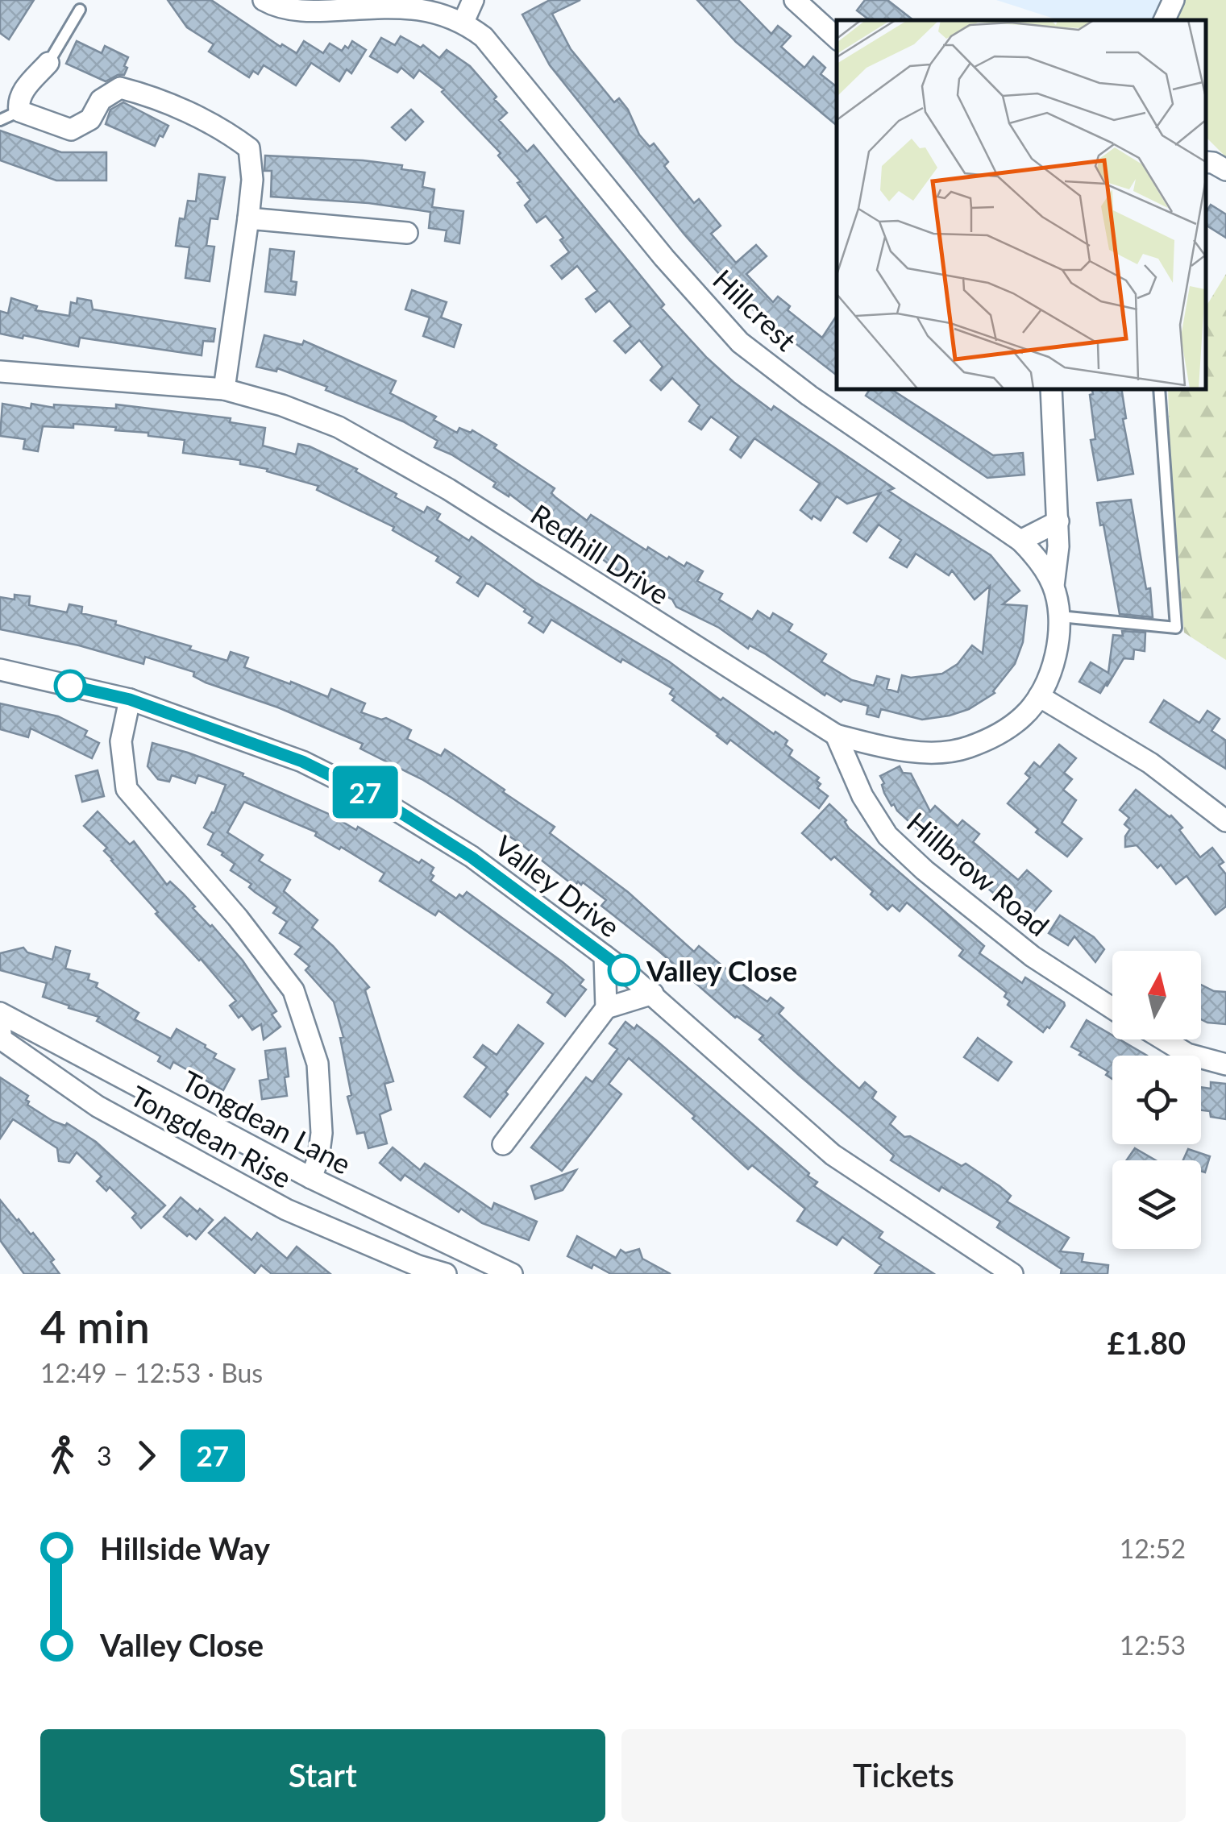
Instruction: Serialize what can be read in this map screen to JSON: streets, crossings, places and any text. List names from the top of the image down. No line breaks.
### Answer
{"streets":{"street":["Hillcrest","Redhill Drive","Hillbrow Road","Valley Drive","Tongdean Lane","Tongdean Rise"]},"crossings":[["Hillcrest","Redhill Drive"],["Redhill Drive","Hillbrow Road"]],"places":["Valley Close"],"lines":["bus line 27"],"north":"top","page":{"on_map":"27","heading":["4 min","12:49 – 12:53 · Bus","£1.80"],"legs":["3","27"],"list":[{"name":"Hillside Way","value":"12:52"},{"name":"Valley Close","value":"12:53"}],"buttons":["Start","Tickets"]}}
